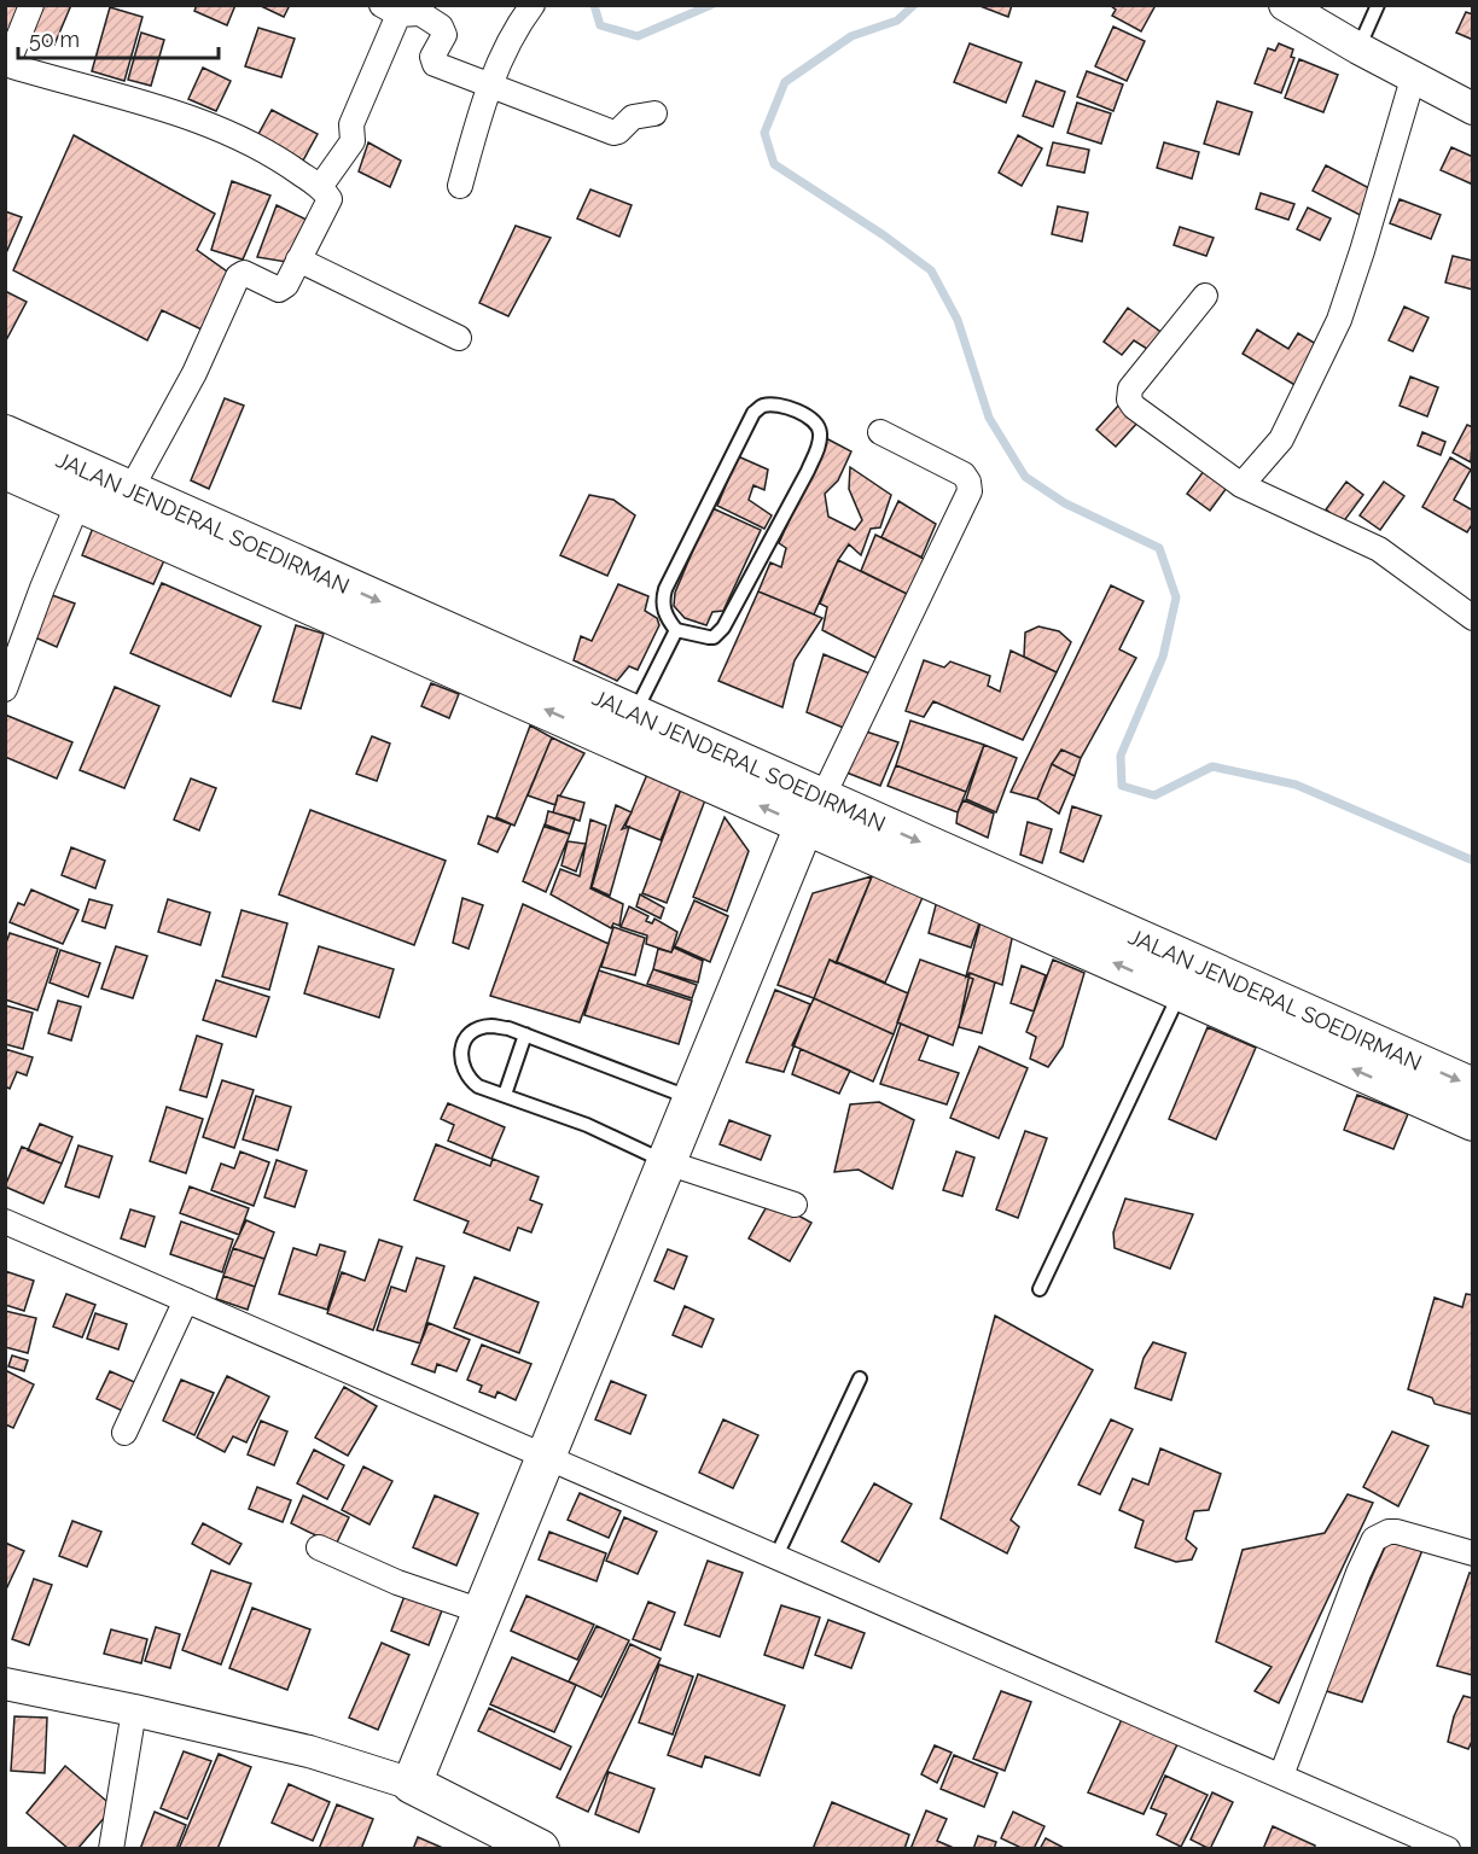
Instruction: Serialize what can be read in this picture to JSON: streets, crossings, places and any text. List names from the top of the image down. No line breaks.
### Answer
{"streets":{"main road":["JALAN JENDERAL SOEDIRMAN"]},"scale_bar":"50 m"}
